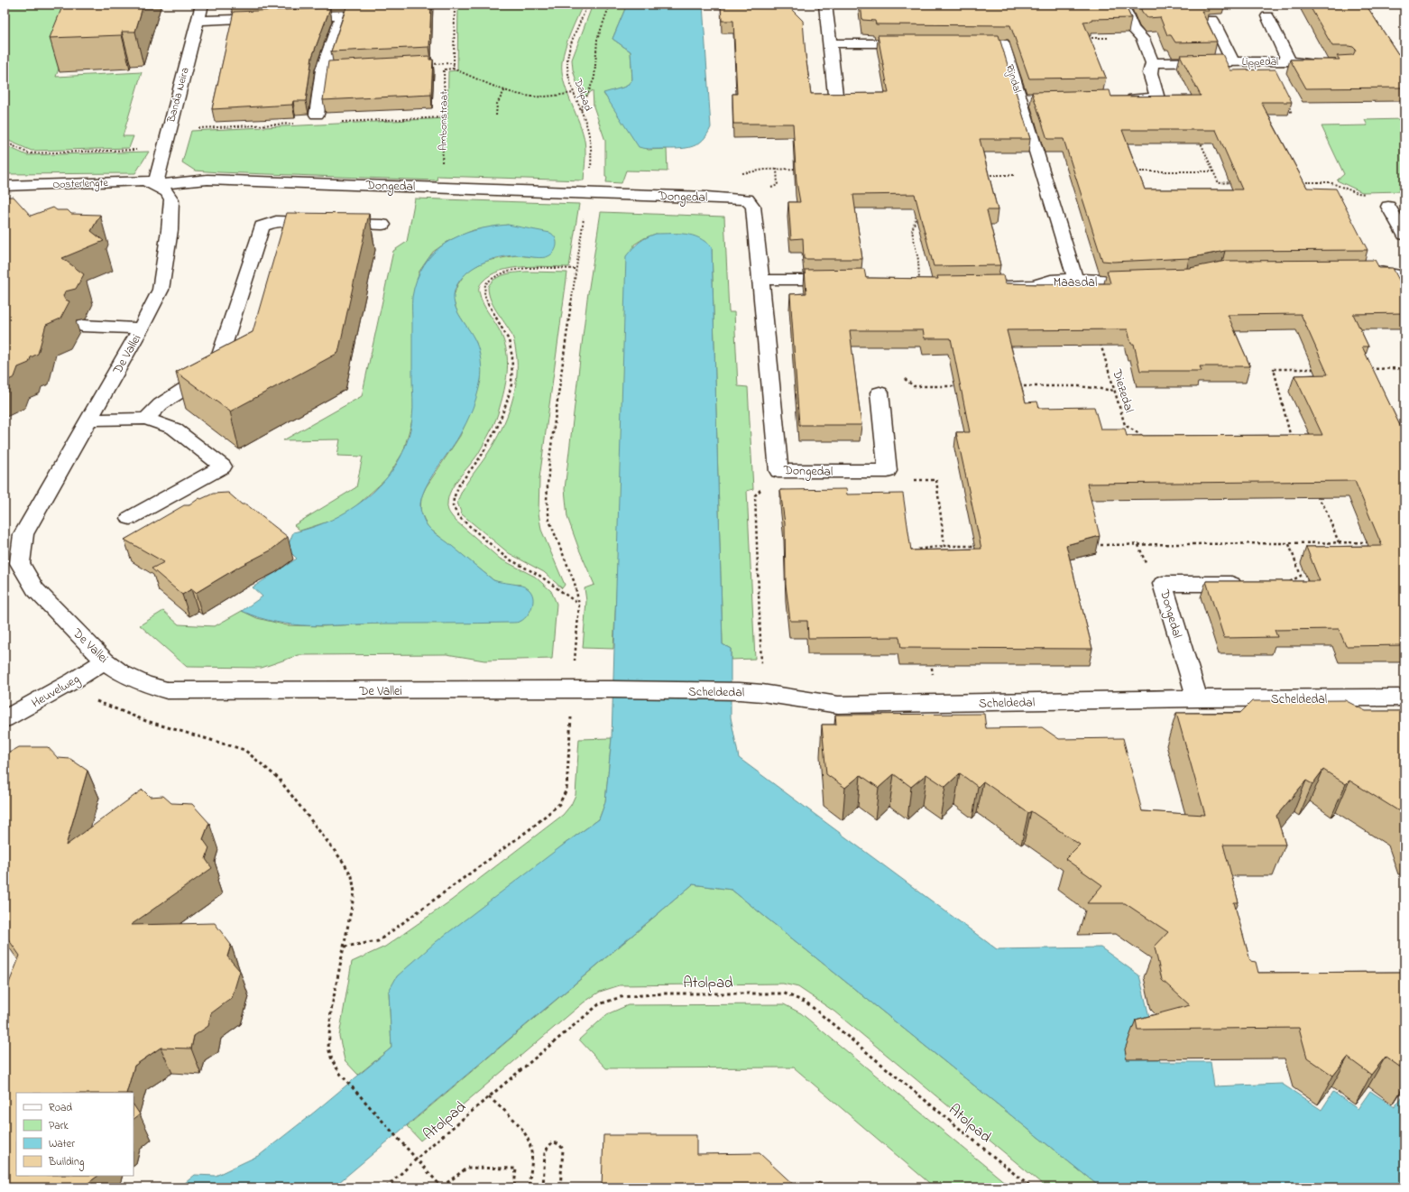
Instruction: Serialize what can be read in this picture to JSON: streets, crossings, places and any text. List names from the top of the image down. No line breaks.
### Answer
{"streets":{"street":["Lippedal","Rijndal","Banda Neira","Oosterlengte","Dongedal","Maasdal","De Vallei","Heuvelweg","Scheldedal"],"path":["Dalpad","Ambonstraat","Diezedal","Atolpad"]},"crossings":[["Rijndal","Maasdal"],["Banda Neira","Oosterlengte"],["Banda Neira","Dongedal"],["Banda Neira","De Vallei"],["Dalpad","Dongedal"],["Dalpad","De Vallei"],["Ambonstraat","Dongedal"],["Oosterlengte","Dongedal"],["Oosterlengte","De Vallei"],["Dongedal","De Vallei"],["Dongedal","Scheldedal"],["De Vallei","Heuvelweg"],["De Vallei","Scheldedal"]],"legend":["Road","Park","Water","Building"]}
